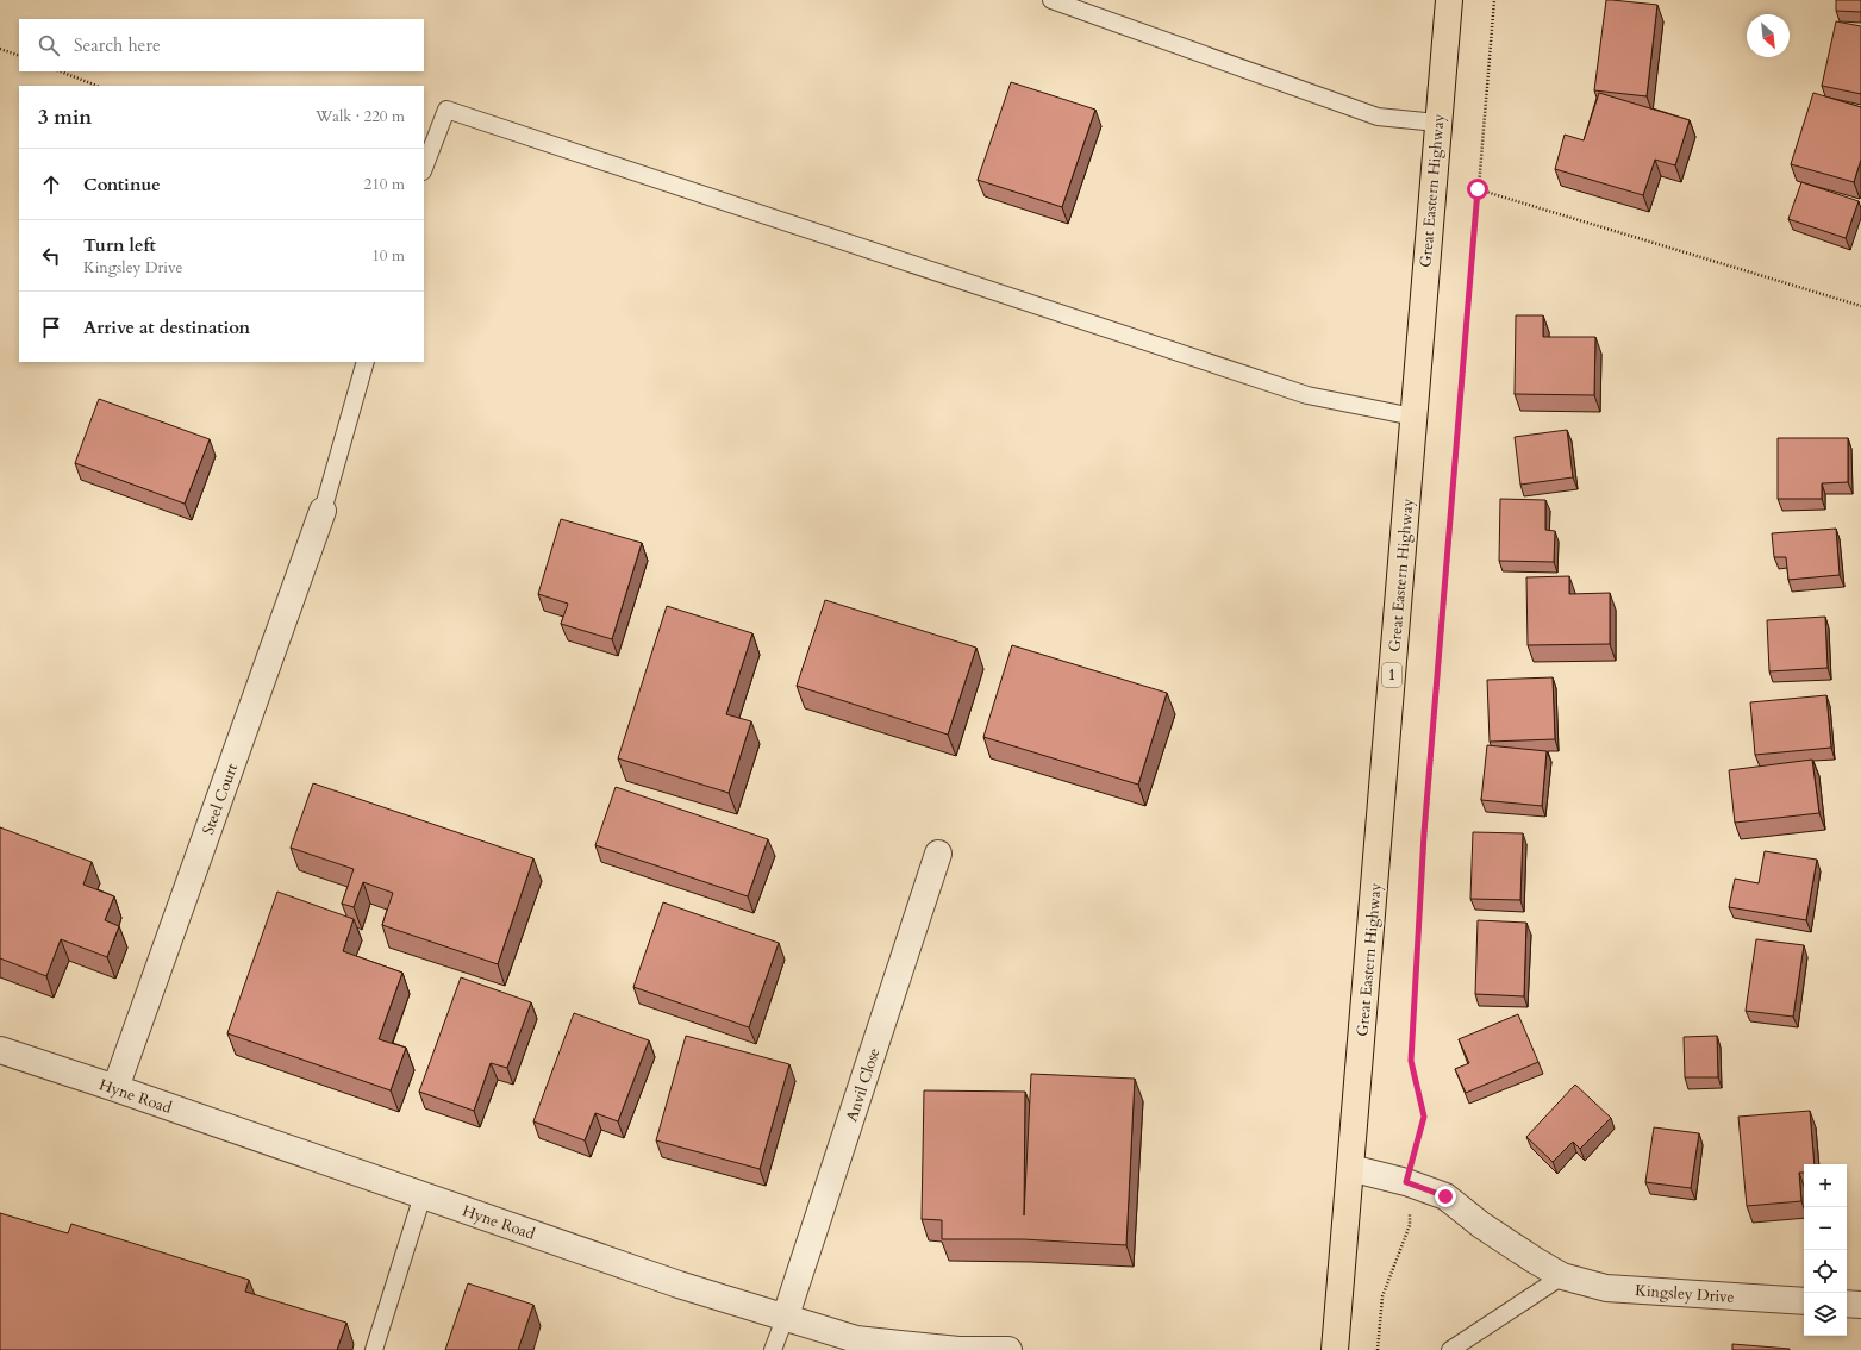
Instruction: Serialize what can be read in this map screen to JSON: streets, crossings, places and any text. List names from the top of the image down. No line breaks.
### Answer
{"streets":{"highway":["Great Eastern Highway","1"],"street":["Steel Court","Anvil Close","Hyne Road","Kingsley Drive"]},"crossings":[["Great Eastern Highway","Kingsley Drive"],["Steel Court","Hyne Road"],["Anvil Close","Hyne Road"]],"north":"bottom right","page":{"search":"Search here","heading":["3 min","Walk · 220 m"],"list":[["Continue","210 m"],["Turn left","Kingsley Drive","10 m"],"Arrive at destination"],"map_buttons":["+","−"]}}
